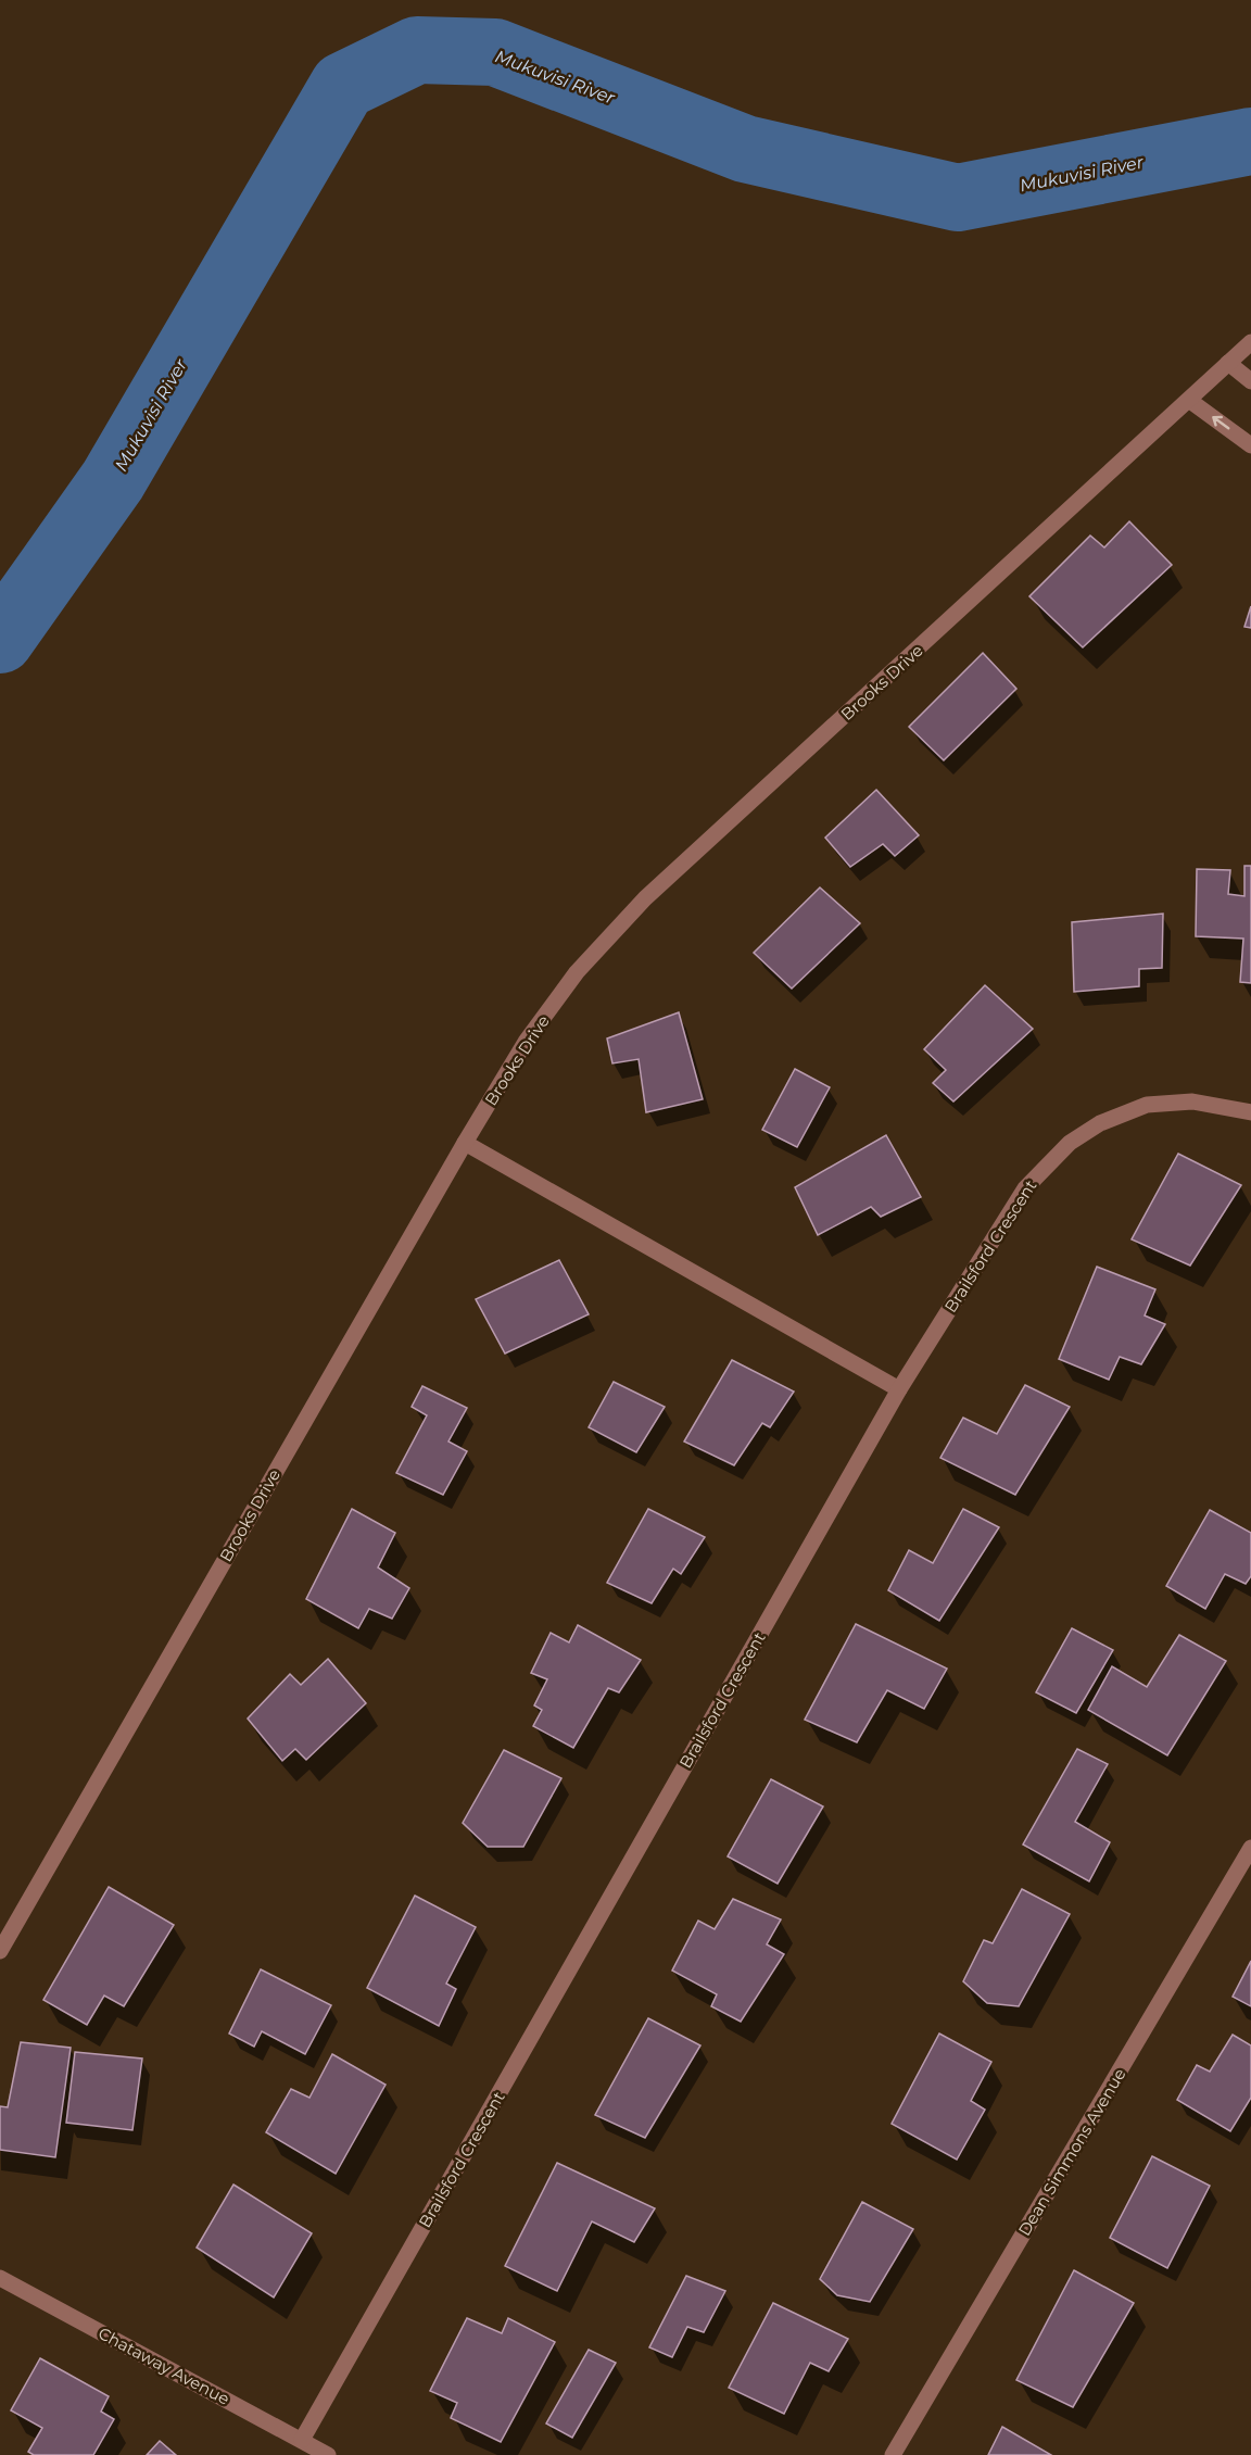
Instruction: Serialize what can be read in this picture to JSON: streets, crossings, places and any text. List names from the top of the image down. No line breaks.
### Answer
{"streets":{"street":["Brooks Drive","Brailsford Crescent","Dean Simmons Avenue","Chataway Avenue"]},"crossings":[["Brailsford Crescent","Chataway Avenue"]],"water":["Mukuvisi River"]}
